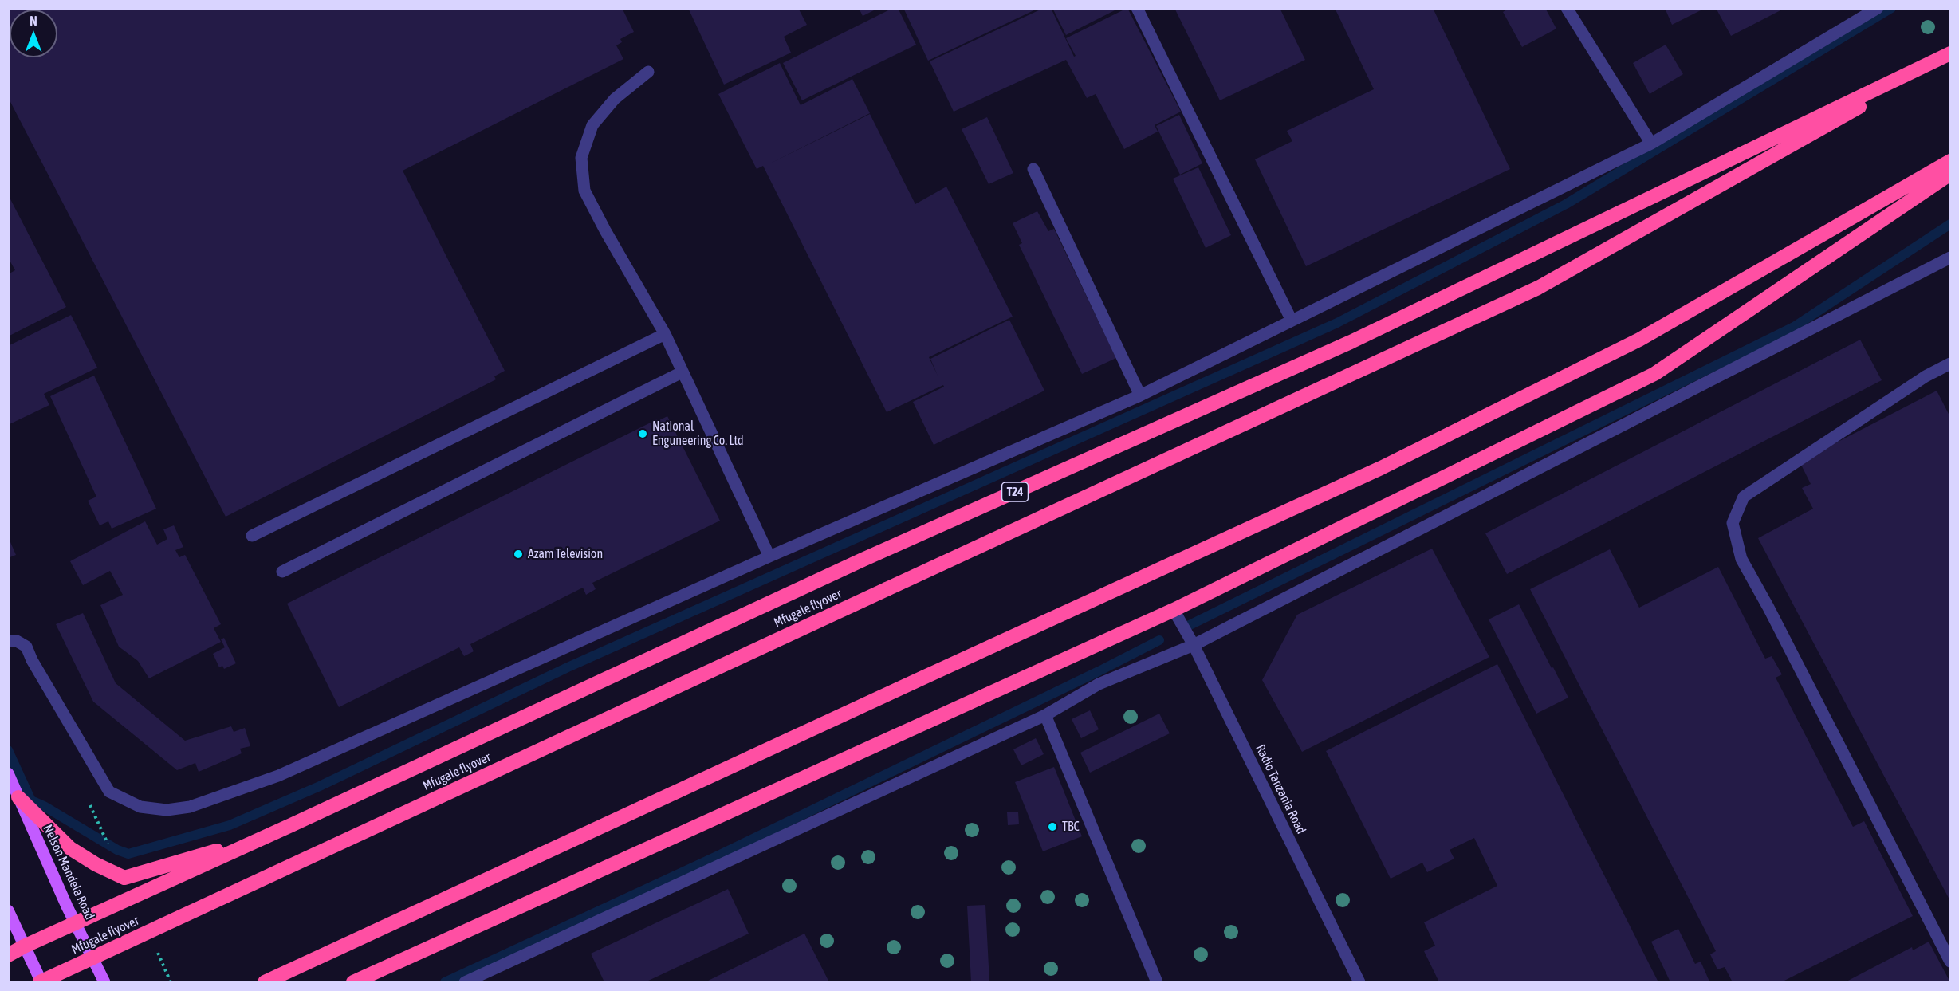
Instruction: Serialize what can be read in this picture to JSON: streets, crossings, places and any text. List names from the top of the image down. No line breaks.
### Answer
{"streets":{"highway":["T24","Mfugale flyover"],"main road":["Nelson Mandela Road"],"street":["Radio Tanzania Road"]},"crossings":[["T24","Mfugale flyover"],["T24","Nelson Mandela Road"]],"places":["National Enguneering Co. Ltd","Azam Television","TBC"],"north":"top"}
